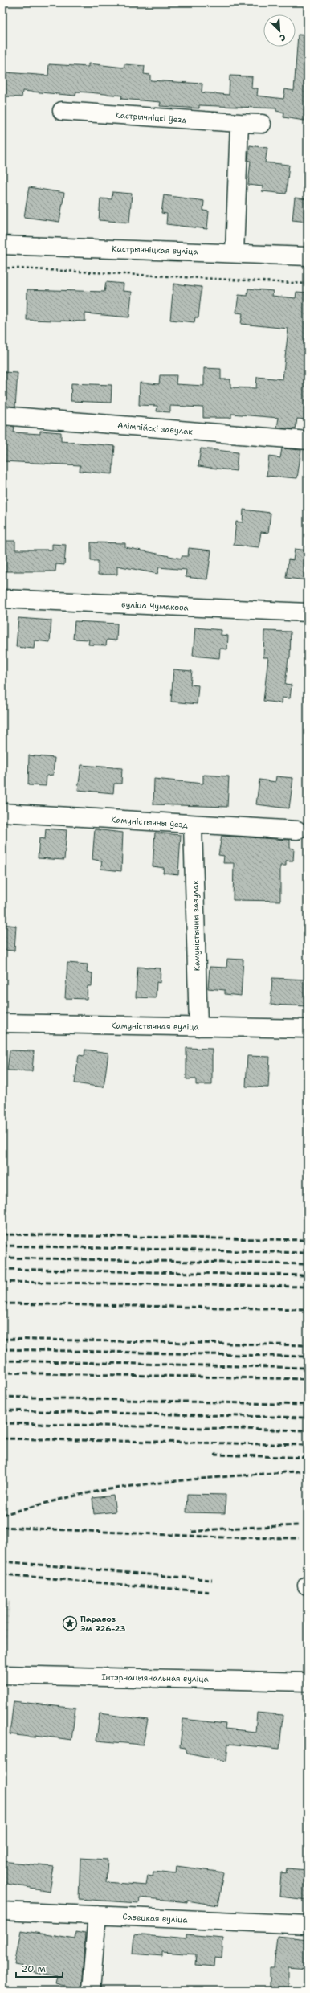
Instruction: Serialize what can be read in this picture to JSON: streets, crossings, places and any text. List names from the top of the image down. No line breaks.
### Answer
{"streets":{"street":["Кастрычніцкі ўезд","Кастрычніцкая вуліца","Алімпійскі завулак","вуліца Чумакова","Камуністычны ўезд","Камуністычны завулак","Камуністычная вуліца","Інтэрнацыянальная вуліца","Савецкая вуліца"]},"crossings":[["Камуністычны ўезд","Камуністычны завулак"],["Камуністычны завулак","Камуністычная вуліца"]],"places":{"place":["Паравоз Эм 726-23"]},"scale_bar":"20 m","north":"bottom right"}
